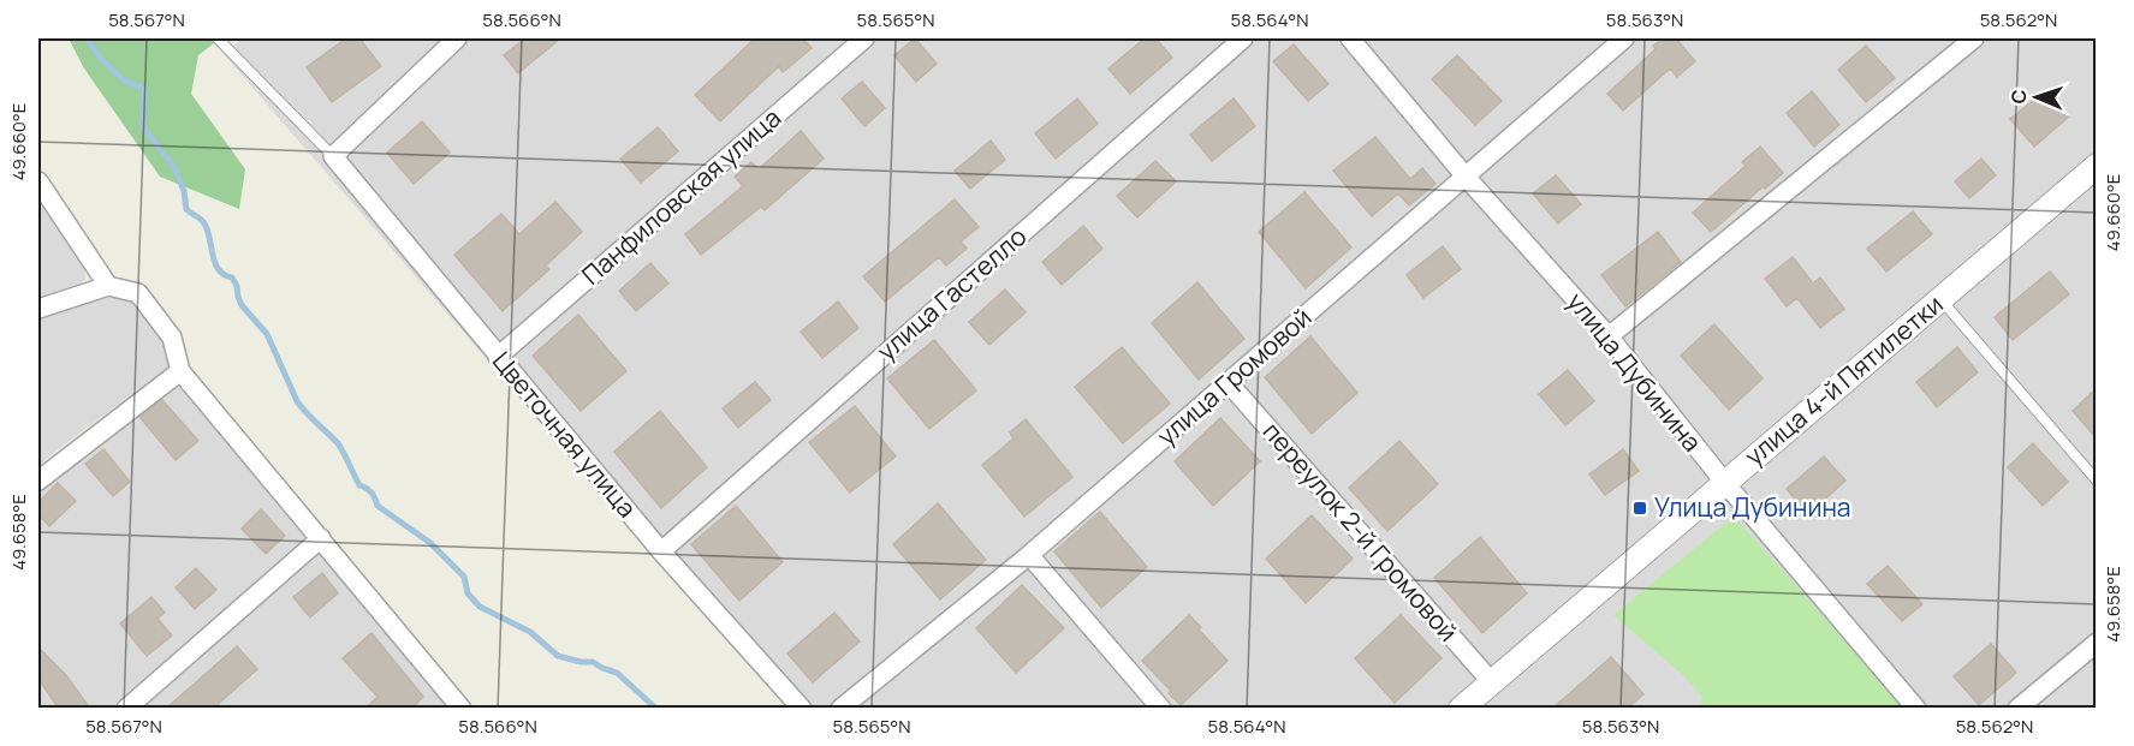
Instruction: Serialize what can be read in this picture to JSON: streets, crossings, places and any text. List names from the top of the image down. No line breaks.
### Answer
{"streets":{"street":["Панфиловская улица","улица Гастелло","улица Дубинина","улица Громовой","улица 4-й Пятилетки","Цветочная улица","переулок 2-й Громовой"]},"crossings":[["Панфиловская улица","Цветочная улица"],["улица Гастелло","Цветочная улица"],["улица Дубинина","улица Громовой"],["улица Дубинина","улица 4-й Пятилетки"],["улица Громовой","переулок 2-й Громовой"],["улица 4-й Пятилетки","переулок 2-й Громовой"]],"places":{"transit":["Улица Дубинина"]},"north":"left","coordinates":["58.567°N","58.566°N","58.565°N","58.564°N","58.563°N","58.562°N","49.660°E","49.658°E"]}
